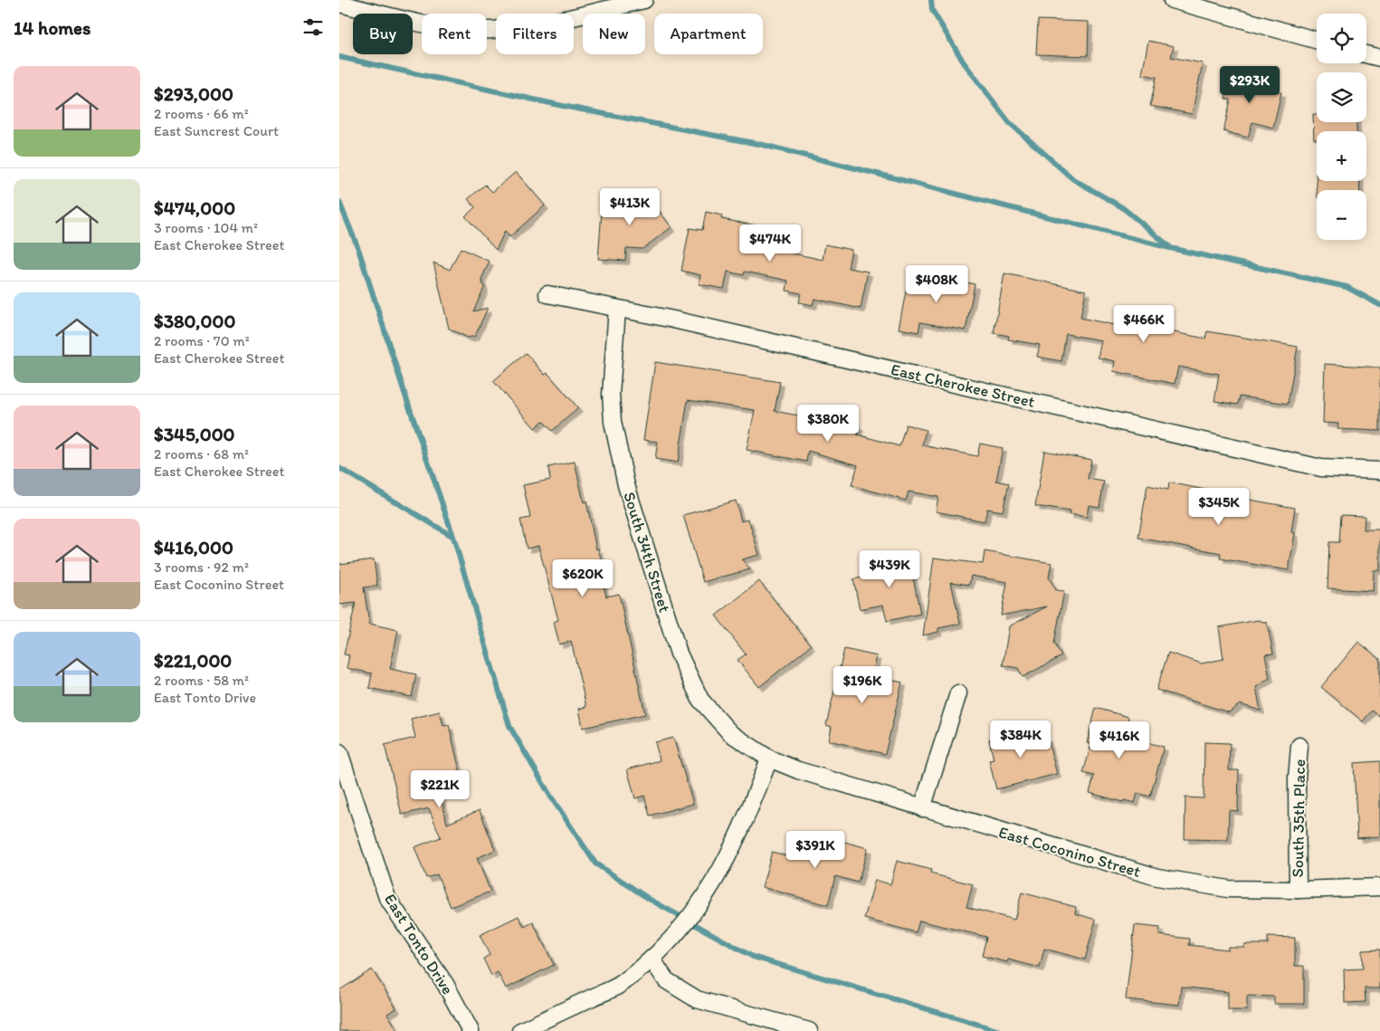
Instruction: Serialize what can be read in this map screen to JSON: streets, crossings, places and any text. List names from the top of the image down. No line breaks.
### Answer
{"streets":{"street":["East Cherokee Street","South 34th Street","South 35th Place","East Coconino Street","East Tonto Drive"]},"crossings":[["East Cherokee Street","South 34th Street"],["South 34th Street","East Coconino Street"],["South 35th Place","East Coconino Street"]],"page":{"heading":"14 homes","map_buttons":["+","−"],"chip":["Buy","Rent","Filters","New","Apartment"],"list":[{"name":"$293,000","note":"2 rooms · 66 m² · East Suncrest Court"},{"name":"$474,000","note":"3 rooms · 104 m² · East Cherokee Street"},{"name":"$380,000","note":"2 rooms · 70 m² · East Cherokee Street"},{"name":"$345,000","note":"2 rooms · 68 m² · East Cherokee Street"},{"name":"$416,000","note":"3 rooms · 92 m² · East Coconino Street"},{"name":"$221,000","note":"2 rooms · 58 m² · East Tonto Drive"}],"price":["$293K","$413K","$474K","$408K","$466K","$380K","$345K","$439K","$620K","$196K","$384K","$416K","$221K","$391K"]}}
